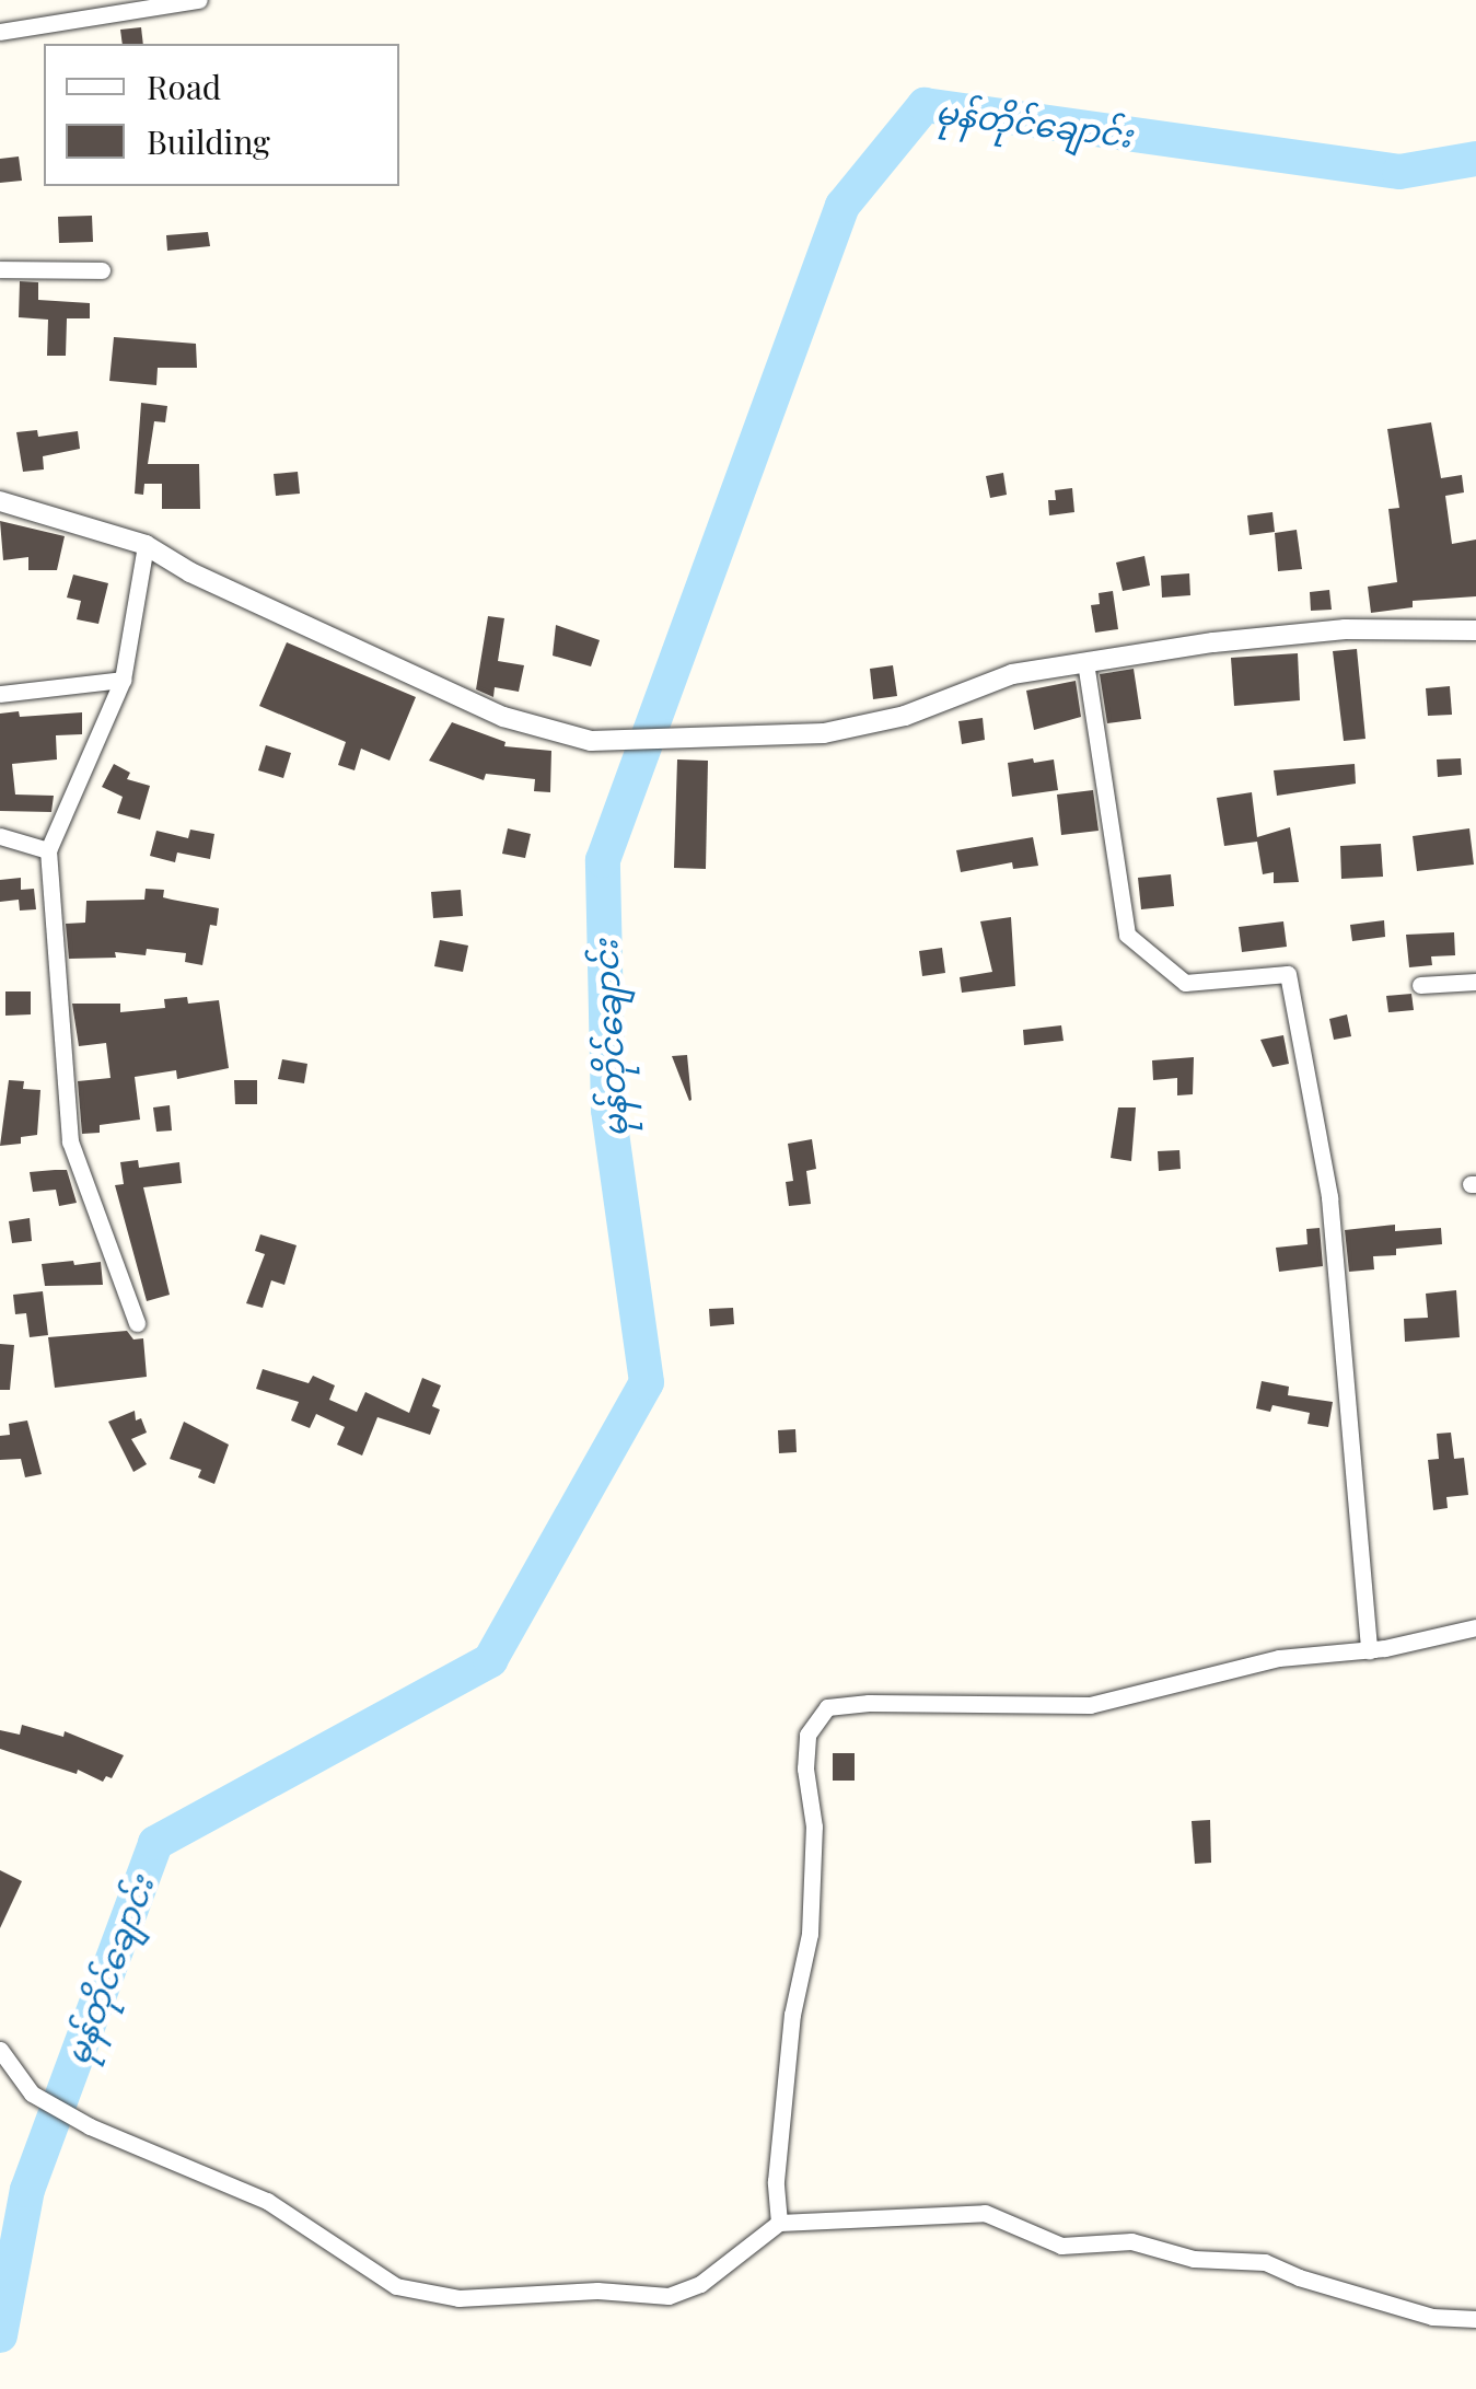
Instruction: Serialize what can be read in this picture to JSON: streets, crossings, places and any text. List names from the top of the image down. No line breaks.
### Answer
{"water":["မုန်တိုင်ချောင်း"],"legend":["Road","Building"]}
